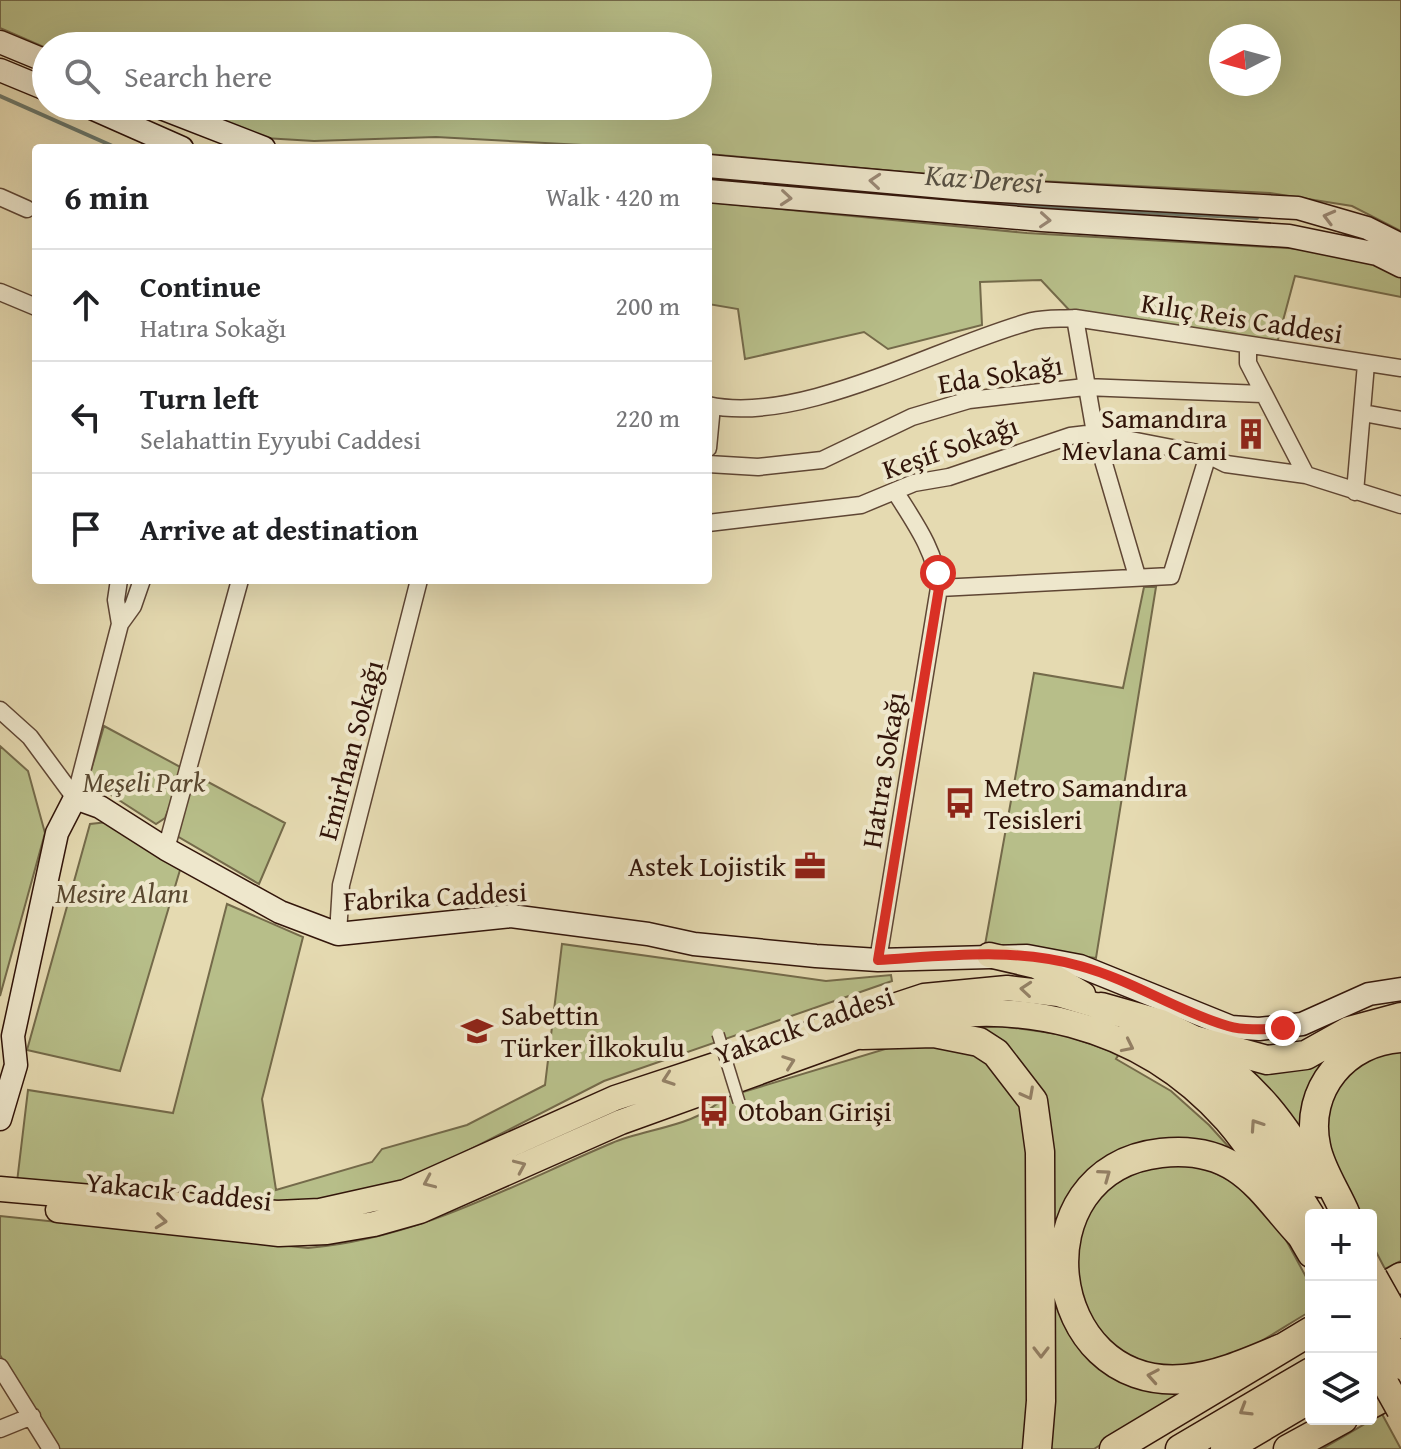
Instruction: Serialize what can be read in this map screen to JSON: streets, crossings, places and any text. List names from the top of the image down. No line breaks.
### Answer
{"streets":{"highway":["Yakacık Caddesi"],"main road":["Fabrika Caddesi"],"street":["Kılıç Reis Caddesi","Eda Sokağı","Keşif Sokağı","Emirhan Sokağı","Hatıra Sokağı"]},"crossings":[["Emirhan Sokağı","Fabrika Caddesi"],["Hatıra Sokağı","Fabrika Caddesi"]],"water":["Kaz Deresi"],"parks":["Meşeli Park","Mesire Alanı"],"places":{"building":["Samandıra Mevlana Cami"],"bus stop":["Metro Samandıra Tesisleri","Otoban Girişi"],"office":["Astek Lojistik"],"school or university":["Sabettin Türker İlkokulu"]},"north":"left","page":{"search":"Search here","heading":["6 min","Walk · 420 m"],"list":[["Continue","Hatıra Sokağı","200 m"],["Turn left","Selahattin Eyyubi Caddesi","220 m"],"Arrive at destination"],"map_buttons":["+","−"]}}
